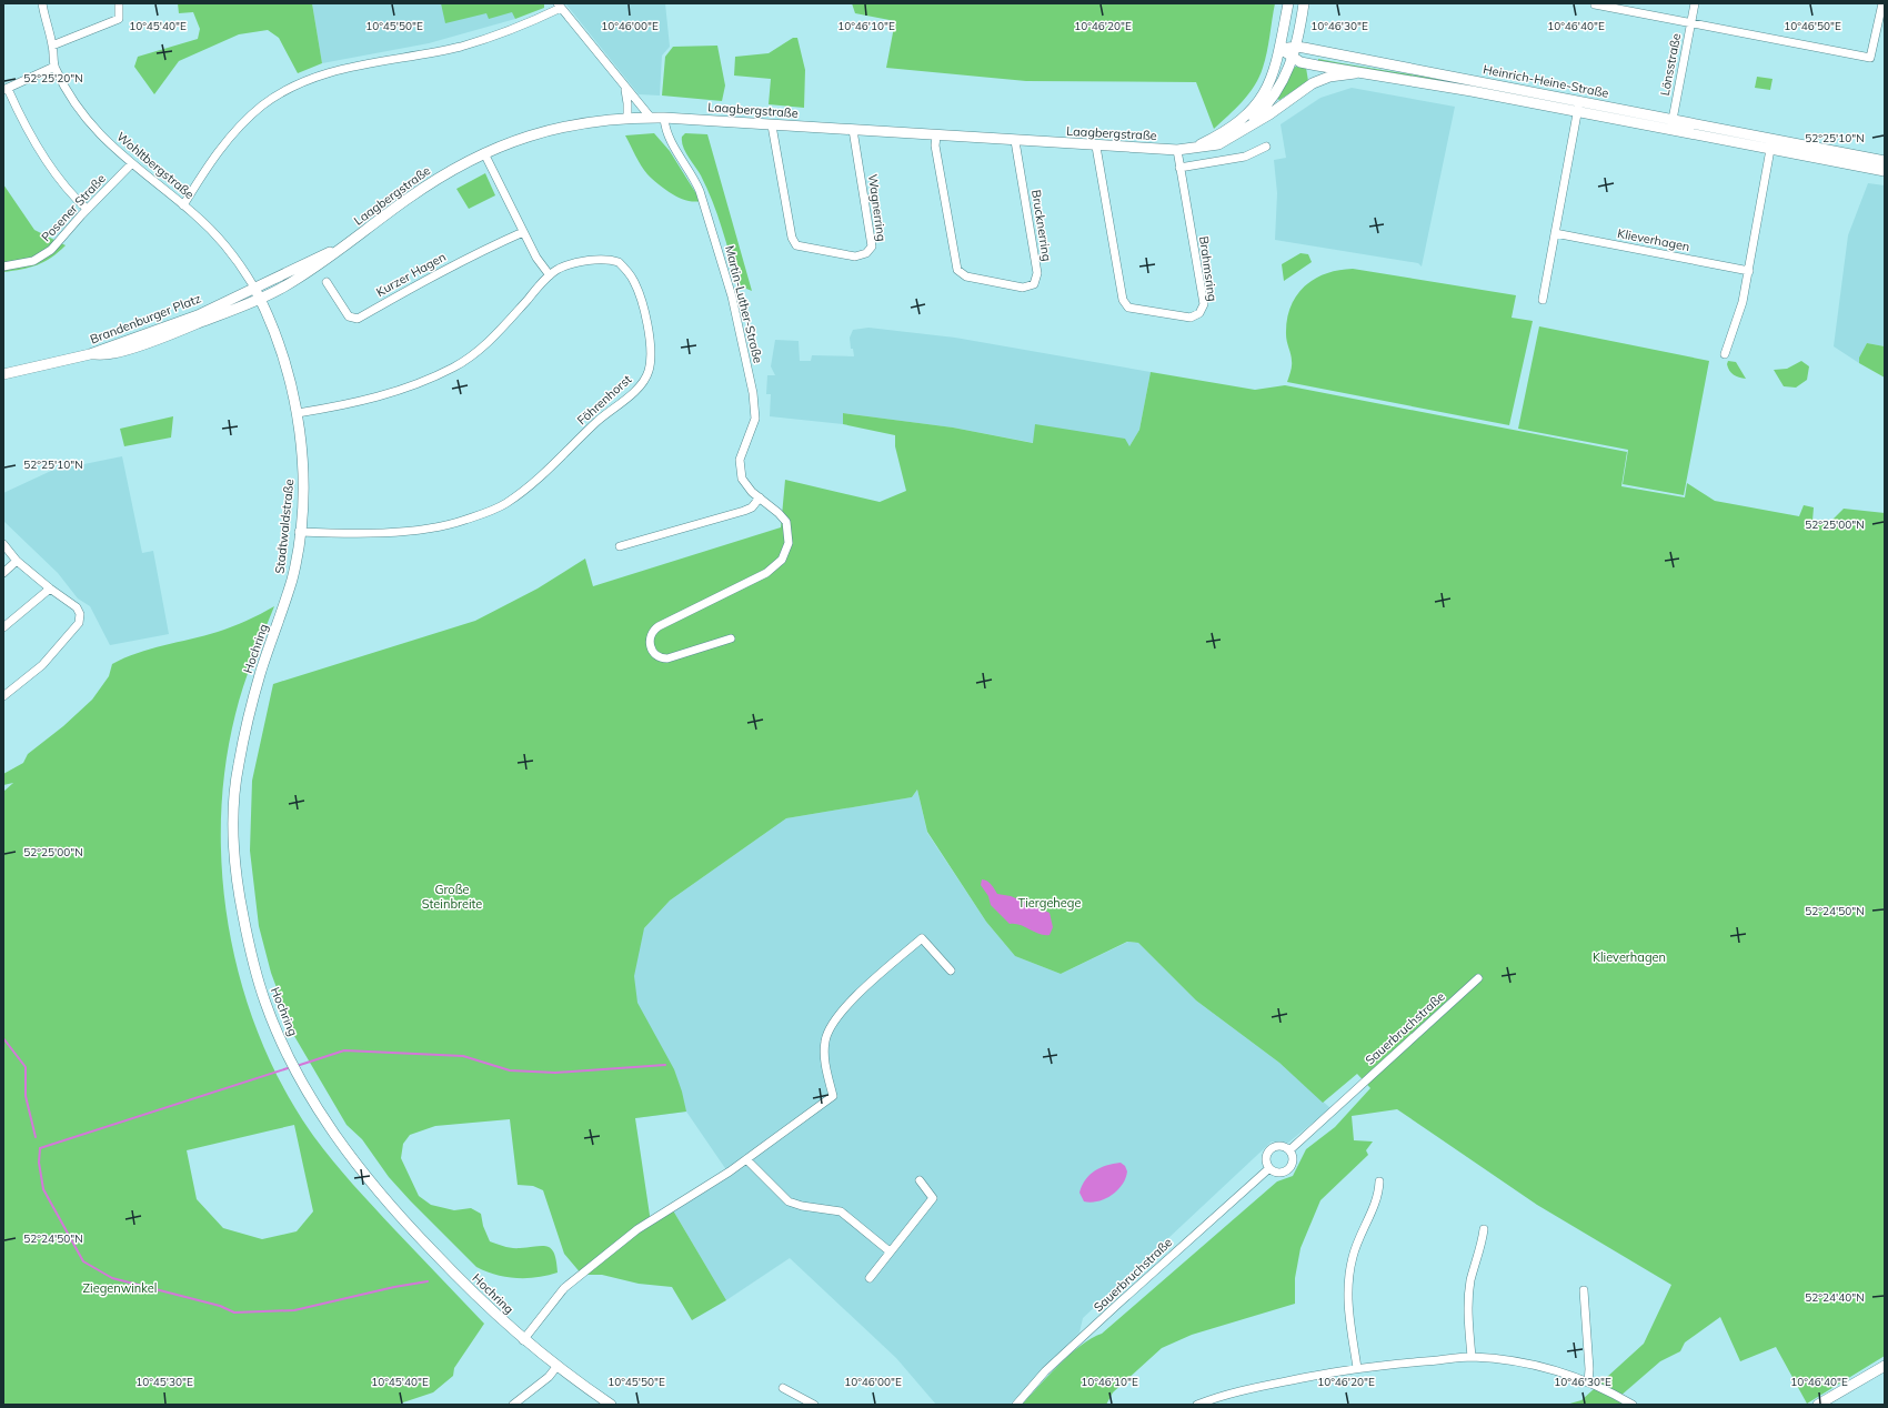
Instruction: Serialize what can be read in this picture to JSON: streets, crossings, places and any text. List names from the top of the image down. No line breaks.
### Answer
{"streets":{"street":["Lönsstraße","Heinrich-Heine-Straße","Laagbergstraße","Wohltbergstraße","Posener Straße","Wagnerring","Brucknerring","Klieverhagen","Brahmsring","Kurzer Hagen","Martin-Luther-Straße","Brandenburger Platz","Föhrenhorst","Stadtwaldstraße","Hochring","Sauerbruchstraße"]},"crossings":[["Lönsstraße","Heinrich-Heine-Straße"],["Heinrich-Heine-Straße","Laagbergstraße"],["Laagbergstraße","Wohltbergstraße"],["Laagbergstraße","Wagnerring"],["Laagbergstraße","Brucknerring"],["Laagbergstraße","Brahmsring"],["Laagbergstraße","Martin-Luther-Straße"],["Laagbergstraße","Brandenburger Platz"],["Laagbergstraße","Stadtwaldstraße"],["Wohltbergstraße","Posener Straße"],["Wohltbergstraße","Brandenburger Platz"],["Wohltbergstraße","Stadtwaldstraße"],["Brandenburger Platz","Stadtwaldstraße"],["Föhrenhorst","Stadtwaldstraße"],["Stadtwaldstraße","Hochring"]],"parks":["Große Steinbreite","Tiergehege","Klieverhagen","Ziegenwinkel"],"coordinates":["10°45'40\"E","10°45'50\"E","10°46'00\"E","10°46'10\"E","10°46'20\"E","10°46'30\"E","10°46'40\"E","10°46'50\"E","52°25'20\"N","52°25'10\"N","52°25'00\"N","52°24'50\"N","52°24'40\"N","10°45'30\"E"]}
